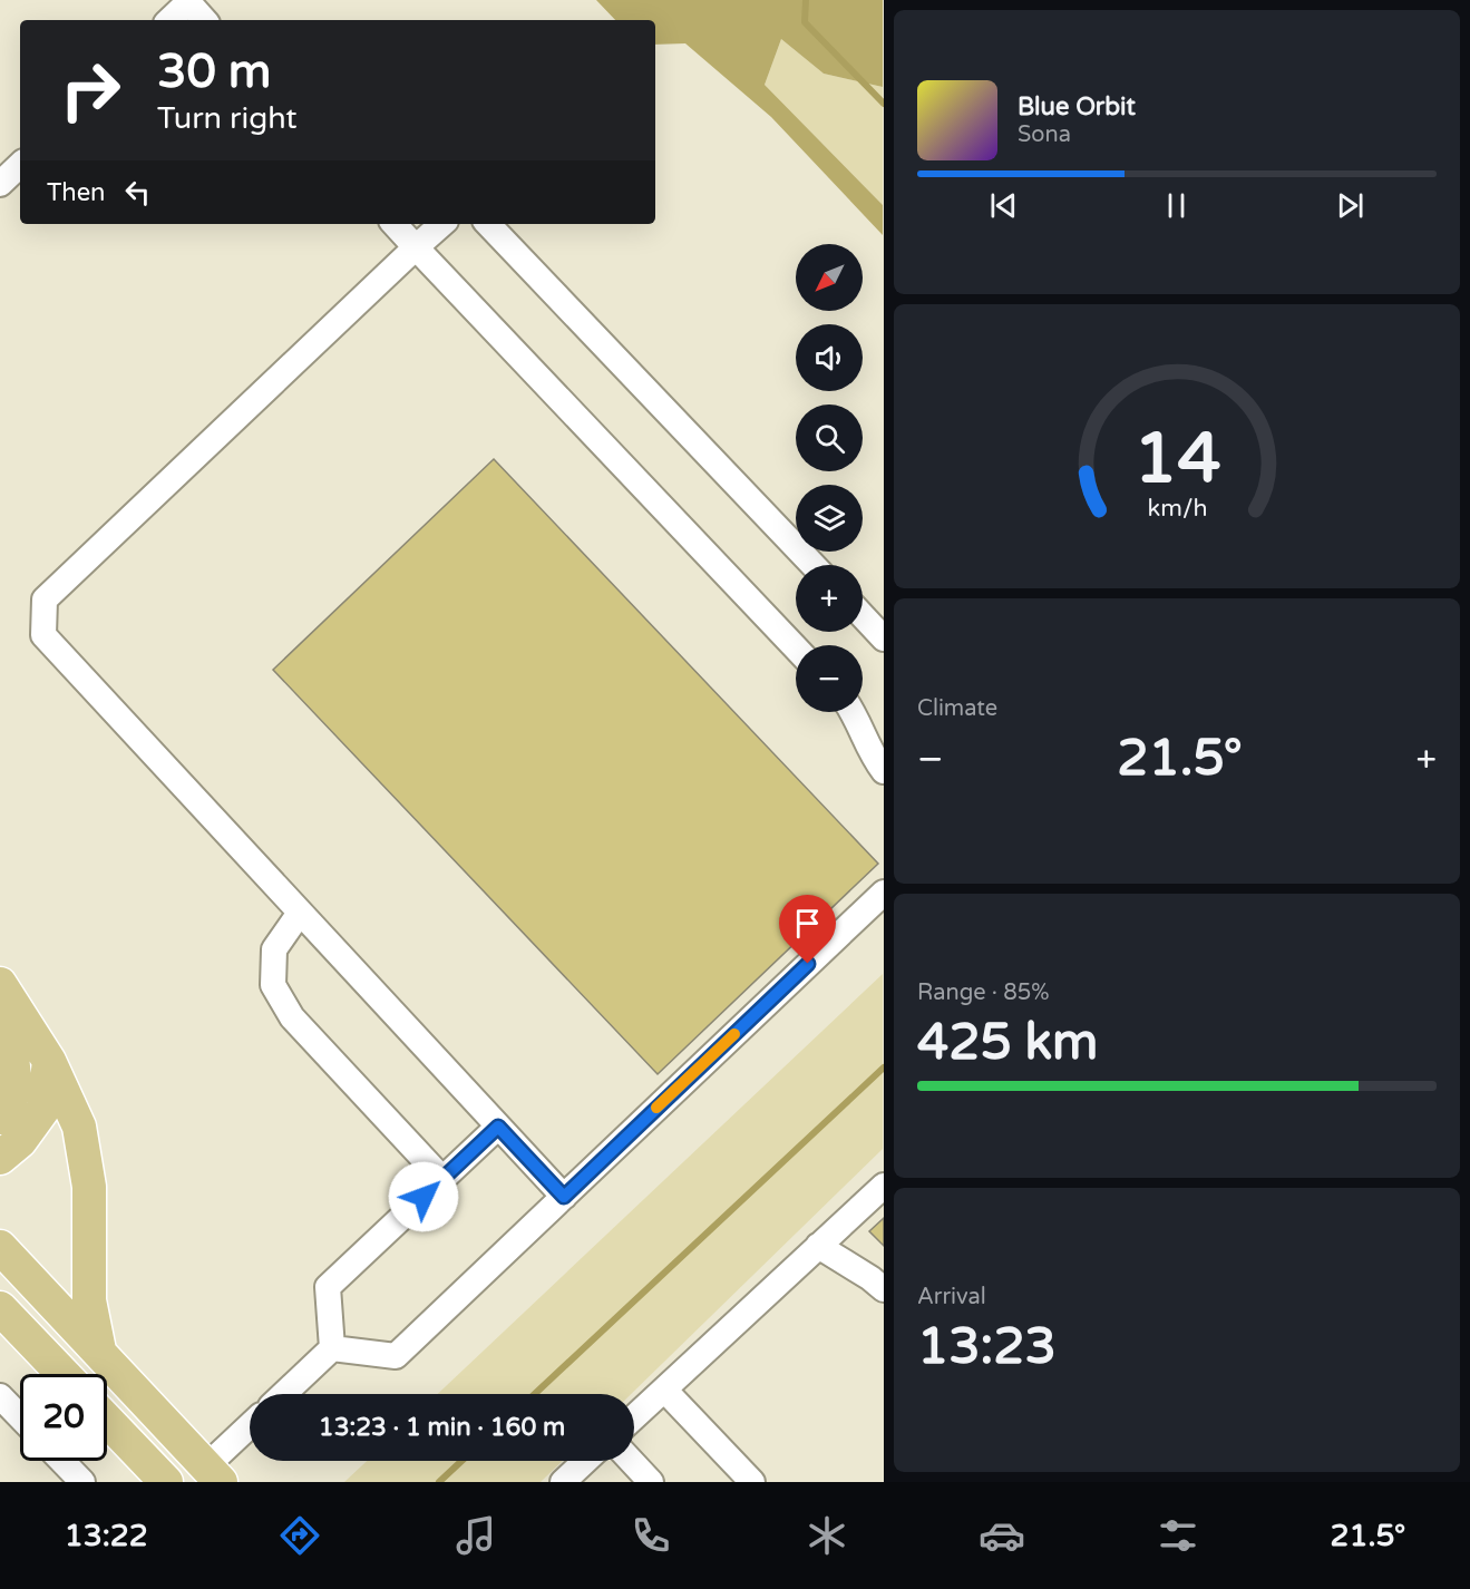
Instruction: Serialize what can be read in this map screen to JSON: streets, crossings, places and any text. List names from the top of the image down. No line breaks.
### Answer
{"north":"bottom left","page":{"turn":["30 m","Turn right"],"song":["Blue Orbit","Sona"],"then":"Then","map_buttons":["+","−"],"tile":["Climate",["Range · 85%","425 km"],["Arrival","13:23"]],"heat":["−","21.5°","+"],"limit":"20","trip":"13:23 · 1 min · 160 m","tabs":["13:22","21.5°"],"gauge":["14","km/h"]}}
